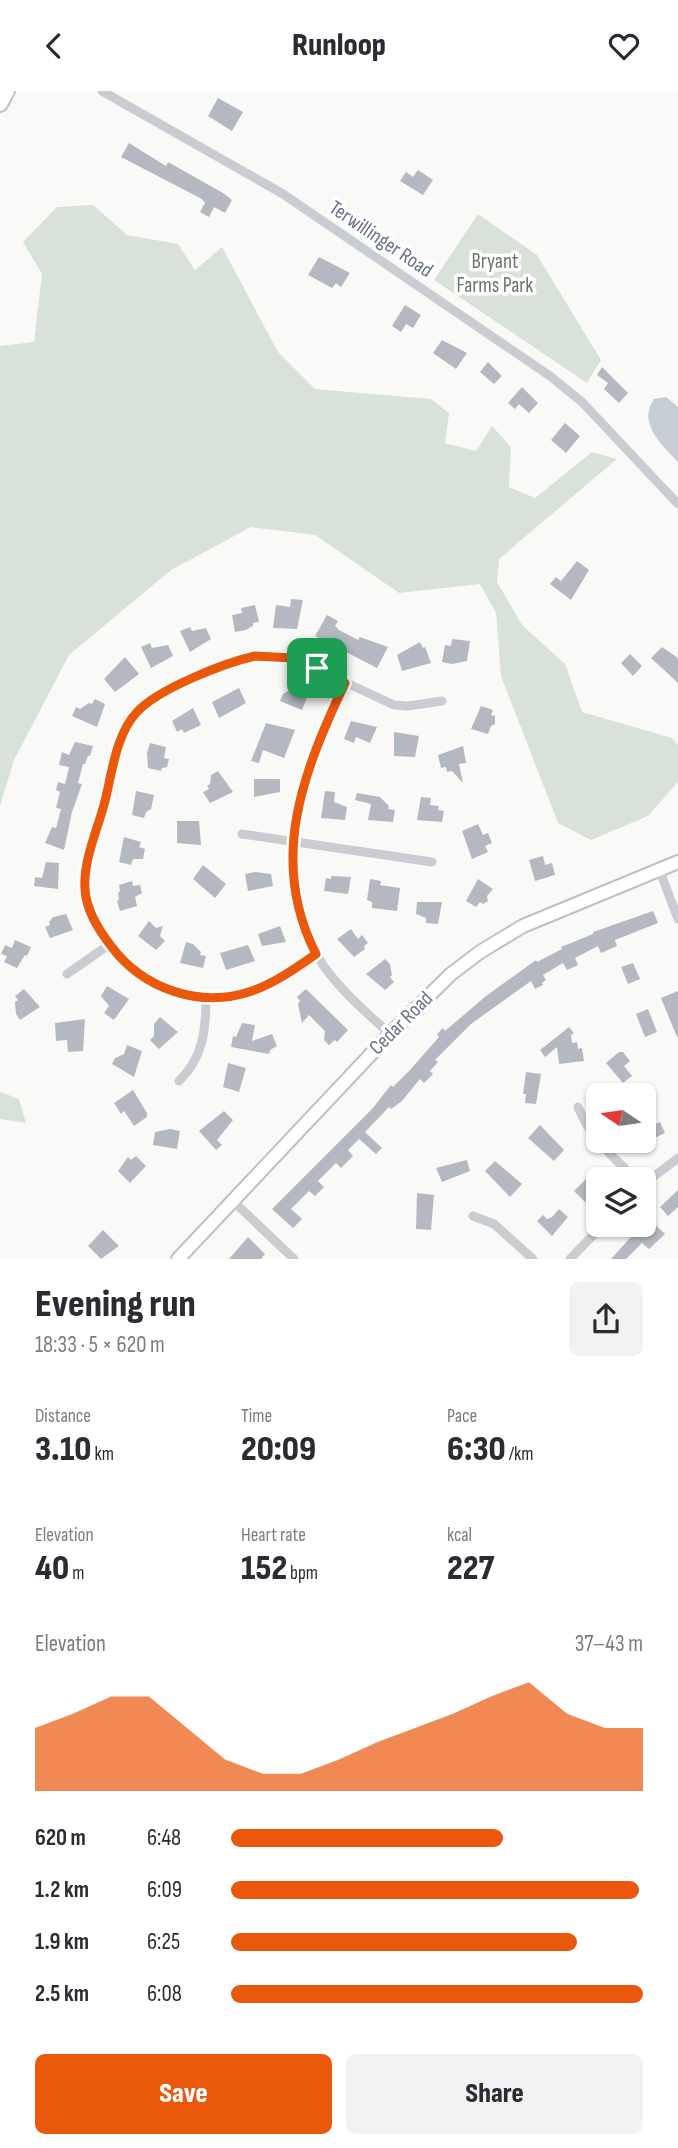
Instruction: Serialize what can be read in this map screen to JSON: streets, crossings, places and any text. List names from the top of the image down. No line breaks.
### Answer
{"streets":{"street":["Terwillinger Road","Cedar Road"]},"parks":["Bryant Farms Park"],"north":"left","page":{"header":"Runloop","heading":["Evening run","18:33 · 5 × 620 m"],"stats":[["Distance","3.10 km"],["Time","20:09"],["Pace","6:30 /km"],["Elevation","40 m"],["Heart rate","152 bpm"],["kcal","227"]],"chart":["Elevation","37–43 m"],"list":[{"name":"620 m","note":"6:48"},{"name":"1.2 km","note":"6:09"},{"name":"1.9 km","note":"6:25"},{"name":"2.5 km","note":"6:08"}],"buttons":["Save","Share"]}}
